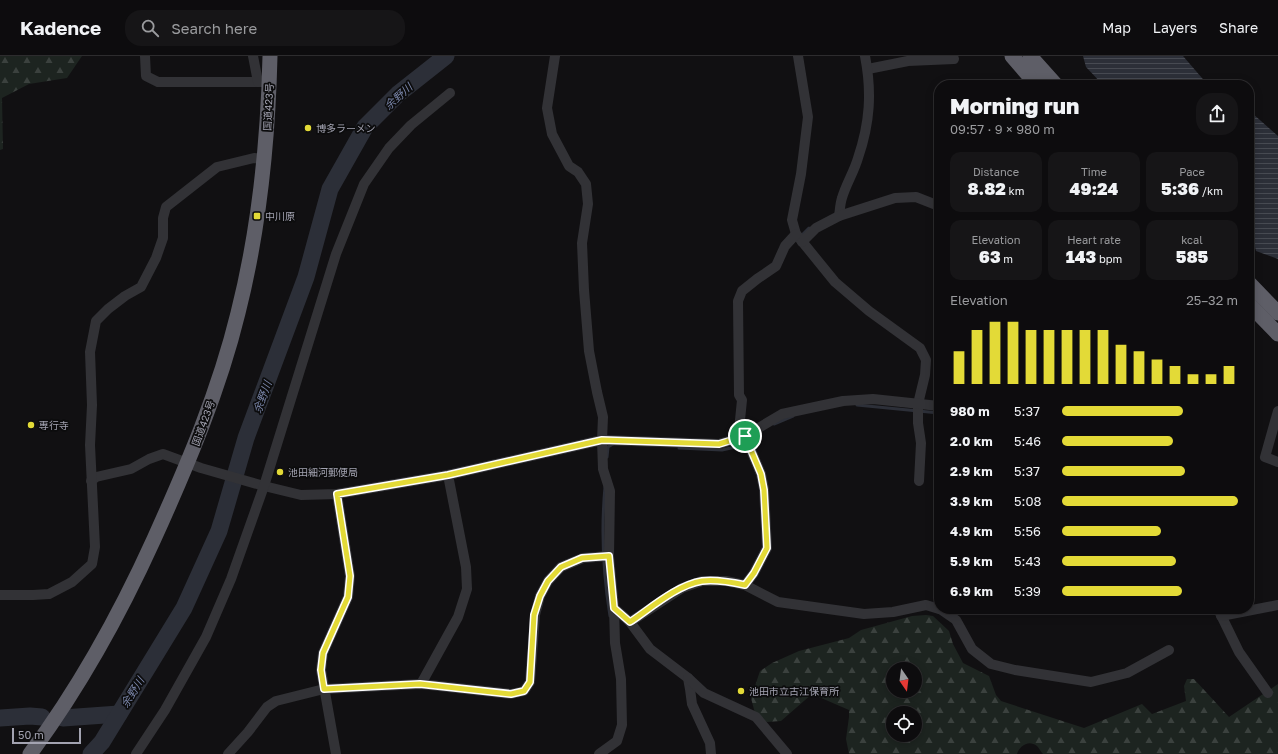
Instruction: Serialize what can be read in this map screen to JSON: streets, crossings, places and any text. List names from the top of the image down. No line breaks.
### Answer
{"streets":{"highway":["国道423号"]},"water":["余野川"],"places":{"other":["博多ラーメン","専行寺","池田細河郵便局","池田市立古江保育所"],"transit":["中川原"]},"scale_bar":"50 m","north":"bottom","page":{"header":"Kadence","search":"Search here","nav":["Map","Layers","Share"],"heading":["Morning run","09:57 · 9 × 980 m"],"stats":[["Distance","8.82 km"],["Time","49:24"],["Pace","5:36 /km"],["Elevation","63 m"],["Heart rate","143 bpm"],["kcal","585"]],"chart":["Elevation","25–32 m"],"list":[{"name":"980 m","note":"5:37"},{"name":"2.0 km","note":"5:46"},{"name":"2.9 km","note":"5:37"},{"name":"3.9 km","note":"5:08"},{"name":"4.9 km","note":"5:56"},{"name":"5.9 km","note":"5:43"},{"name":"6.9 km","note":"5:39"}],"scale":"50 m"}}
